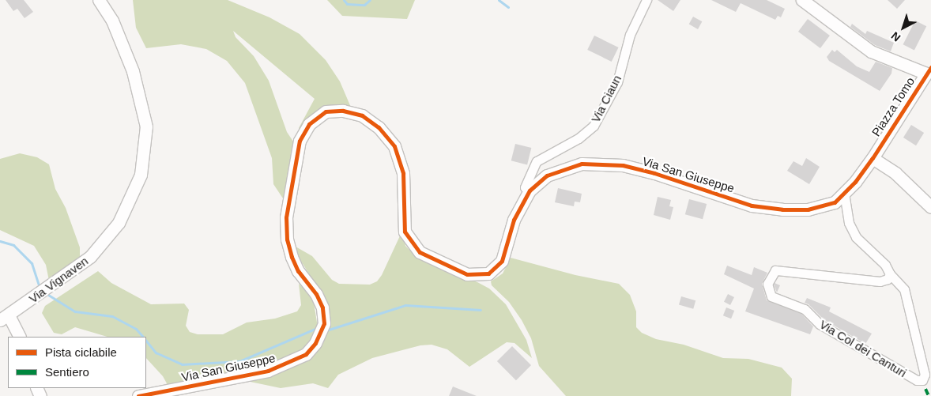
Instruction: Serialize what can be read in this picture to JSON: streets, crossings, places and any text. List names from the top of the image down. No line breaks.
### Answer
{"streets":{"street":["Via Ciaun","Piazza Tomo","Via San Giuseppe","Via Vignaven","Via Col dei Canturi"]},"crossings":[["Via Ciaun","Via San Giuseppe"],["Piazza Tomo","Via San Giuseppe"],["Via San Giuseppe","Via Col dei Canturi"]],"legend":["Pista ciclabile","Sentiero"],"north":"bottom left"}
